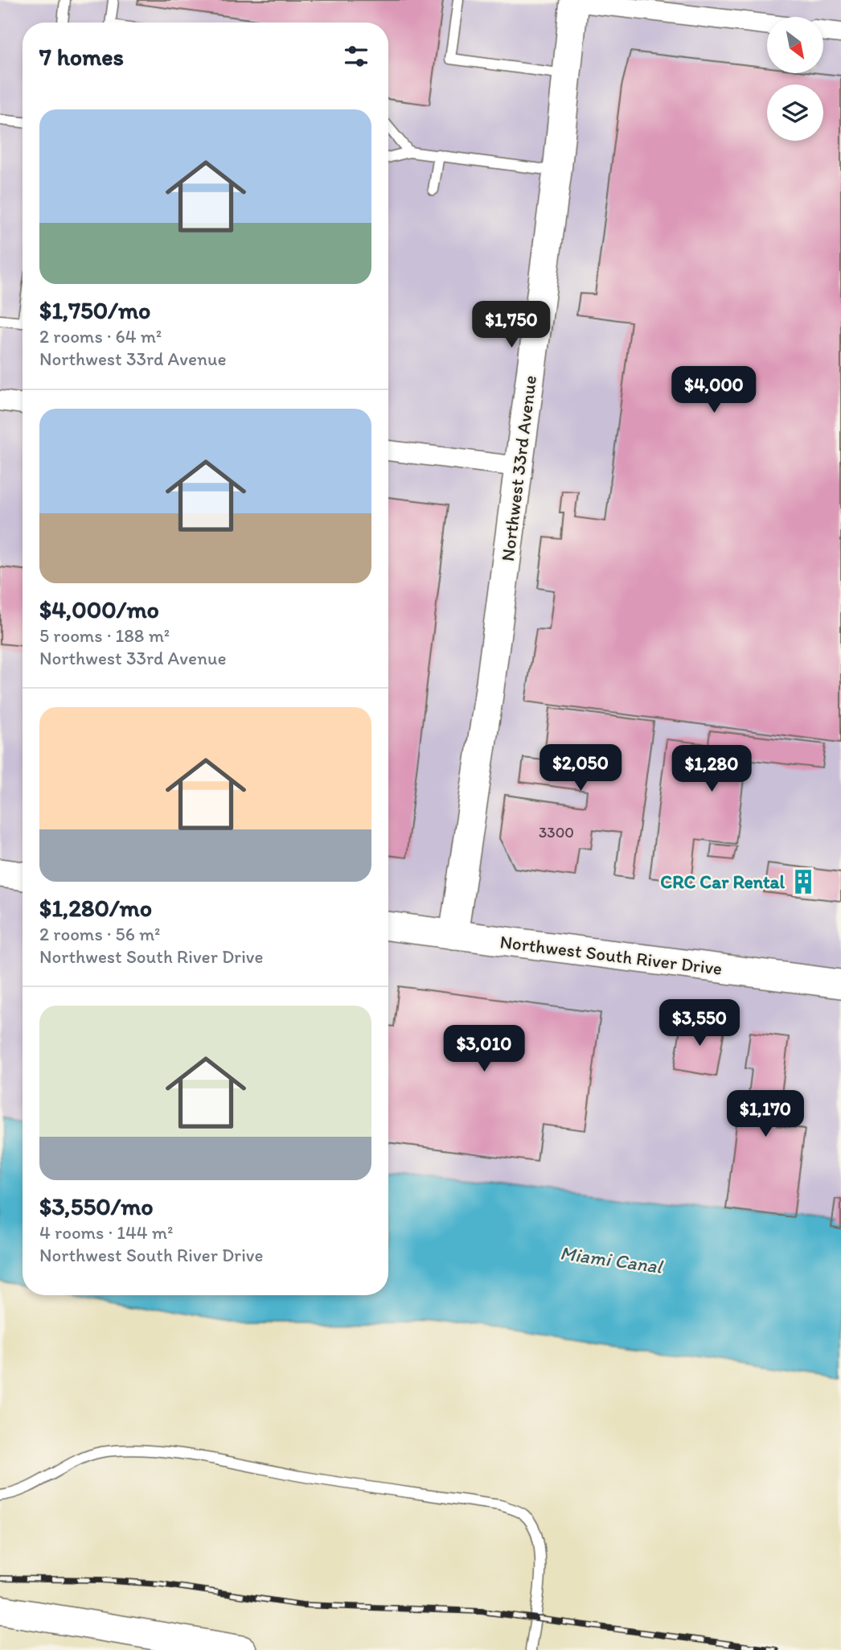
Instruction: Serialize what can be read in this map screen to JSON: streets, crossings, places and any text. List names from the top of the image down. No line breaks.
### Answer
{"streets":{"street":["Northwest 33rd Avenue","Northwest South River Drive"]},"crossings":[["Northwest 33rd Avenue","Northwest South River Drive"]],"water":["Miami Canal"],"places":{"building":["CRC Car Rental"]},"house_numbers":["3300"],"north":"bottom right","page":{"heading":"7 homes","list":[{"name":"$1,750/mo","note":"2 rooms · 64 m² · Northwest 33rd Avenue"},{"name":"$4,000/mo","note":"5 rooms · 188 m² · Northwest 33rd Avenue"},{"name":"$1,280/mo","note":"2 rooms · 56 m² · Northwest South River Drive"},{"name":"$3,550/mo","note":"4 rooms · 144 m² · Northwest South River Drive"}],"price":["$1,750","$4,000","$2,050","$1,280","$3,550","$3,010","$1,170"]}}
